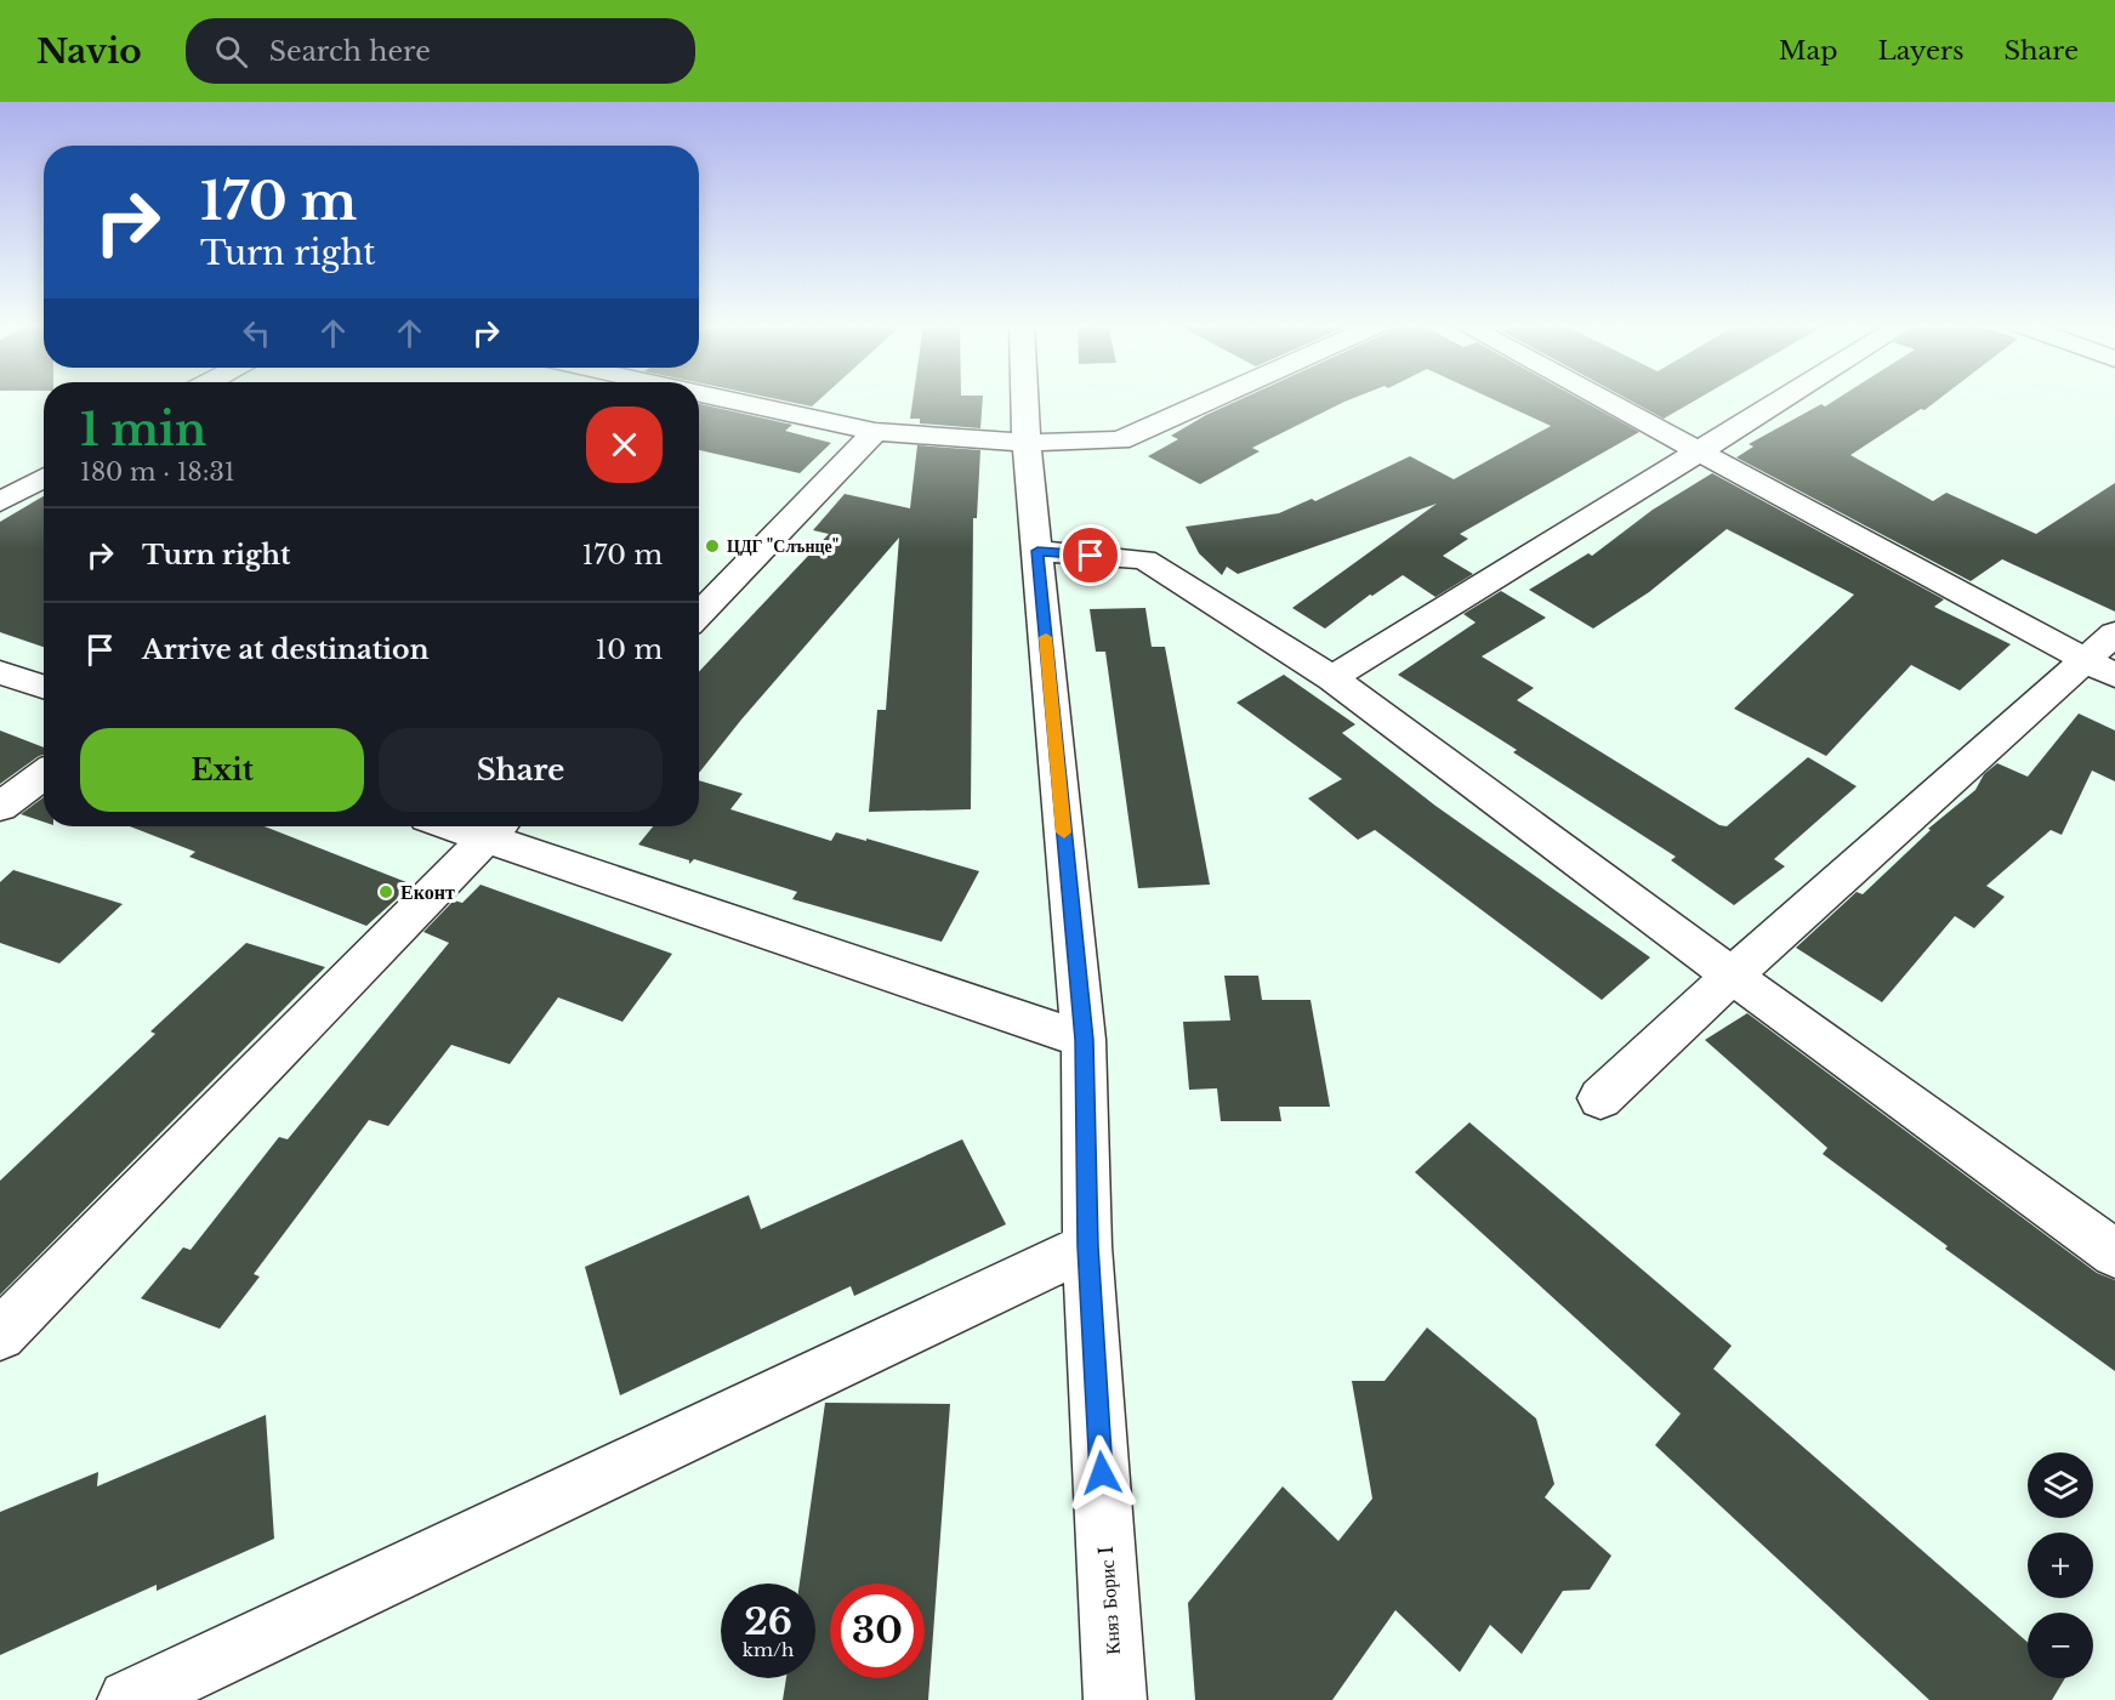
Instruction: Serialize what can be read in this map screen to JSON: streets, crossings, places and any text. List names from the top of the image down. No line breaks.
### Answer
{"streets":{"street":["Княз Борис I"]},"places":["ЦДГ \"Слънце\"","Еконт"],"page":{"header":"Navio","search":"Search here","nav":["Map","Layers","Share"],"turn":["170 m","Turn right"],"heading":["1 min","180 m · 18:31"],"list":[{"name":"Turn right","value":"170 m"},{"name":"Arrive at destination","value":"10 m"}],"buttons":["Exit","Share"],"map_buttons":["+","−"],"speed":"26 km/h","limit":"30"}}
